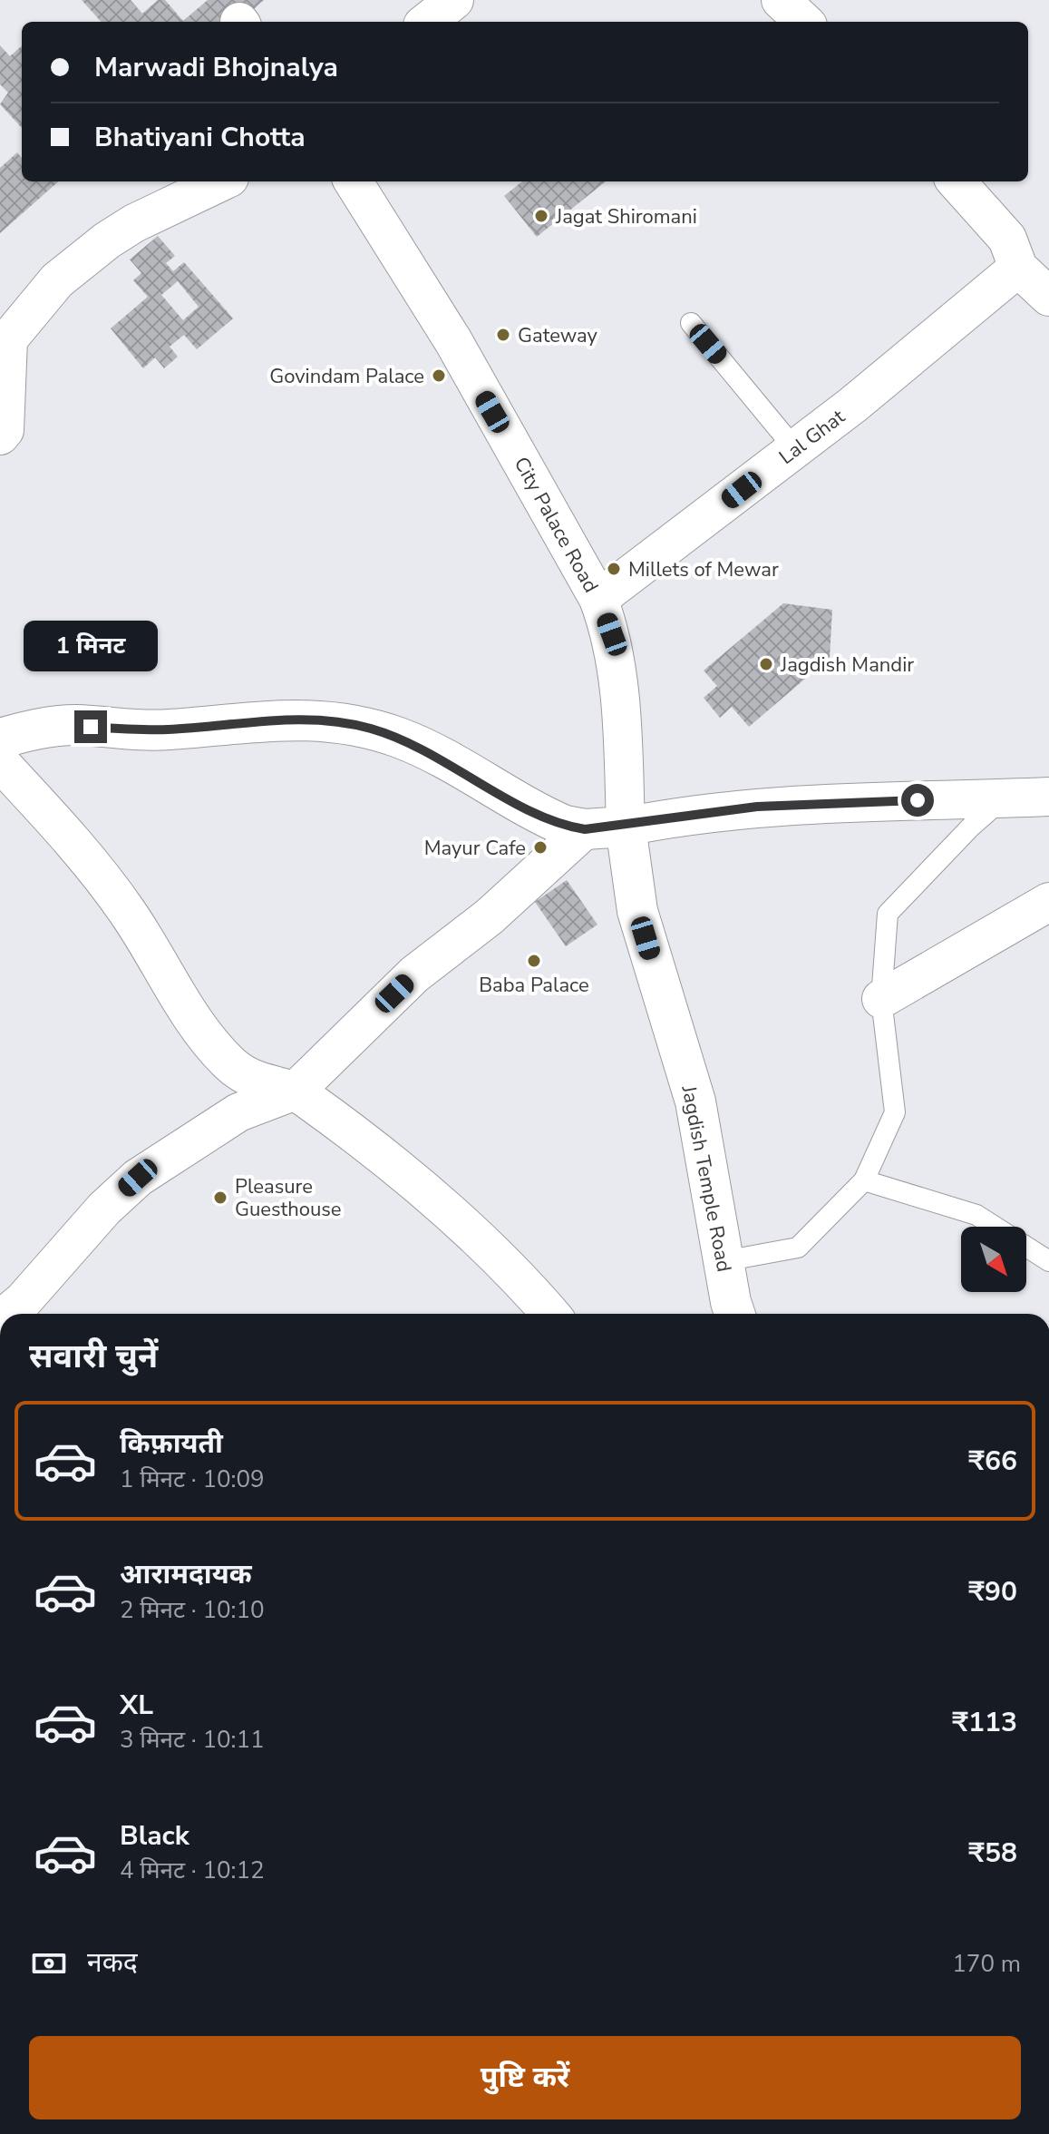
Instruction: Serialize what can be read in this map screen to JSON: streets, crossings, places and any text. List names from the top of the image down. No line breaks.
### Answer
{"streets":{"main road":["Jagdish Temple Road"],"street":["Lal Ghat","City Palace Road"]},"crossings":[["Lal Ghat","City Palace Road"],["City Palace Road","Jagdish Temple Road"]],"places":["Jagat Shiromani","Gateway","Govindam Palace","Millets of Mewar","Jagdish Mandir","Mayur Cafe","Baba Palace","Pleasure Guesthouse"],"north":"bottom right","page":{"banner":["Marwadi Bhojnalya","Bhatiyani Chotta"],"bubble":"1 मिनट","heading":"सवारी चुनें","list":[{"name":"किफ़ायती","note":"1 मिनट · 10:09","value":"₹66"},{"name":"आरामदायक","note":"2 मिनट · 10:10","value":"₹90"},{"name":"XL","note":"3 मिनट · 10:11","value":"₹113"},{"name":"Black","note":"4 मिनट · 10:12","value":"₹58"}],"pay":["नकद","170 m"],"buttons":"पुष्टि करें"}}
